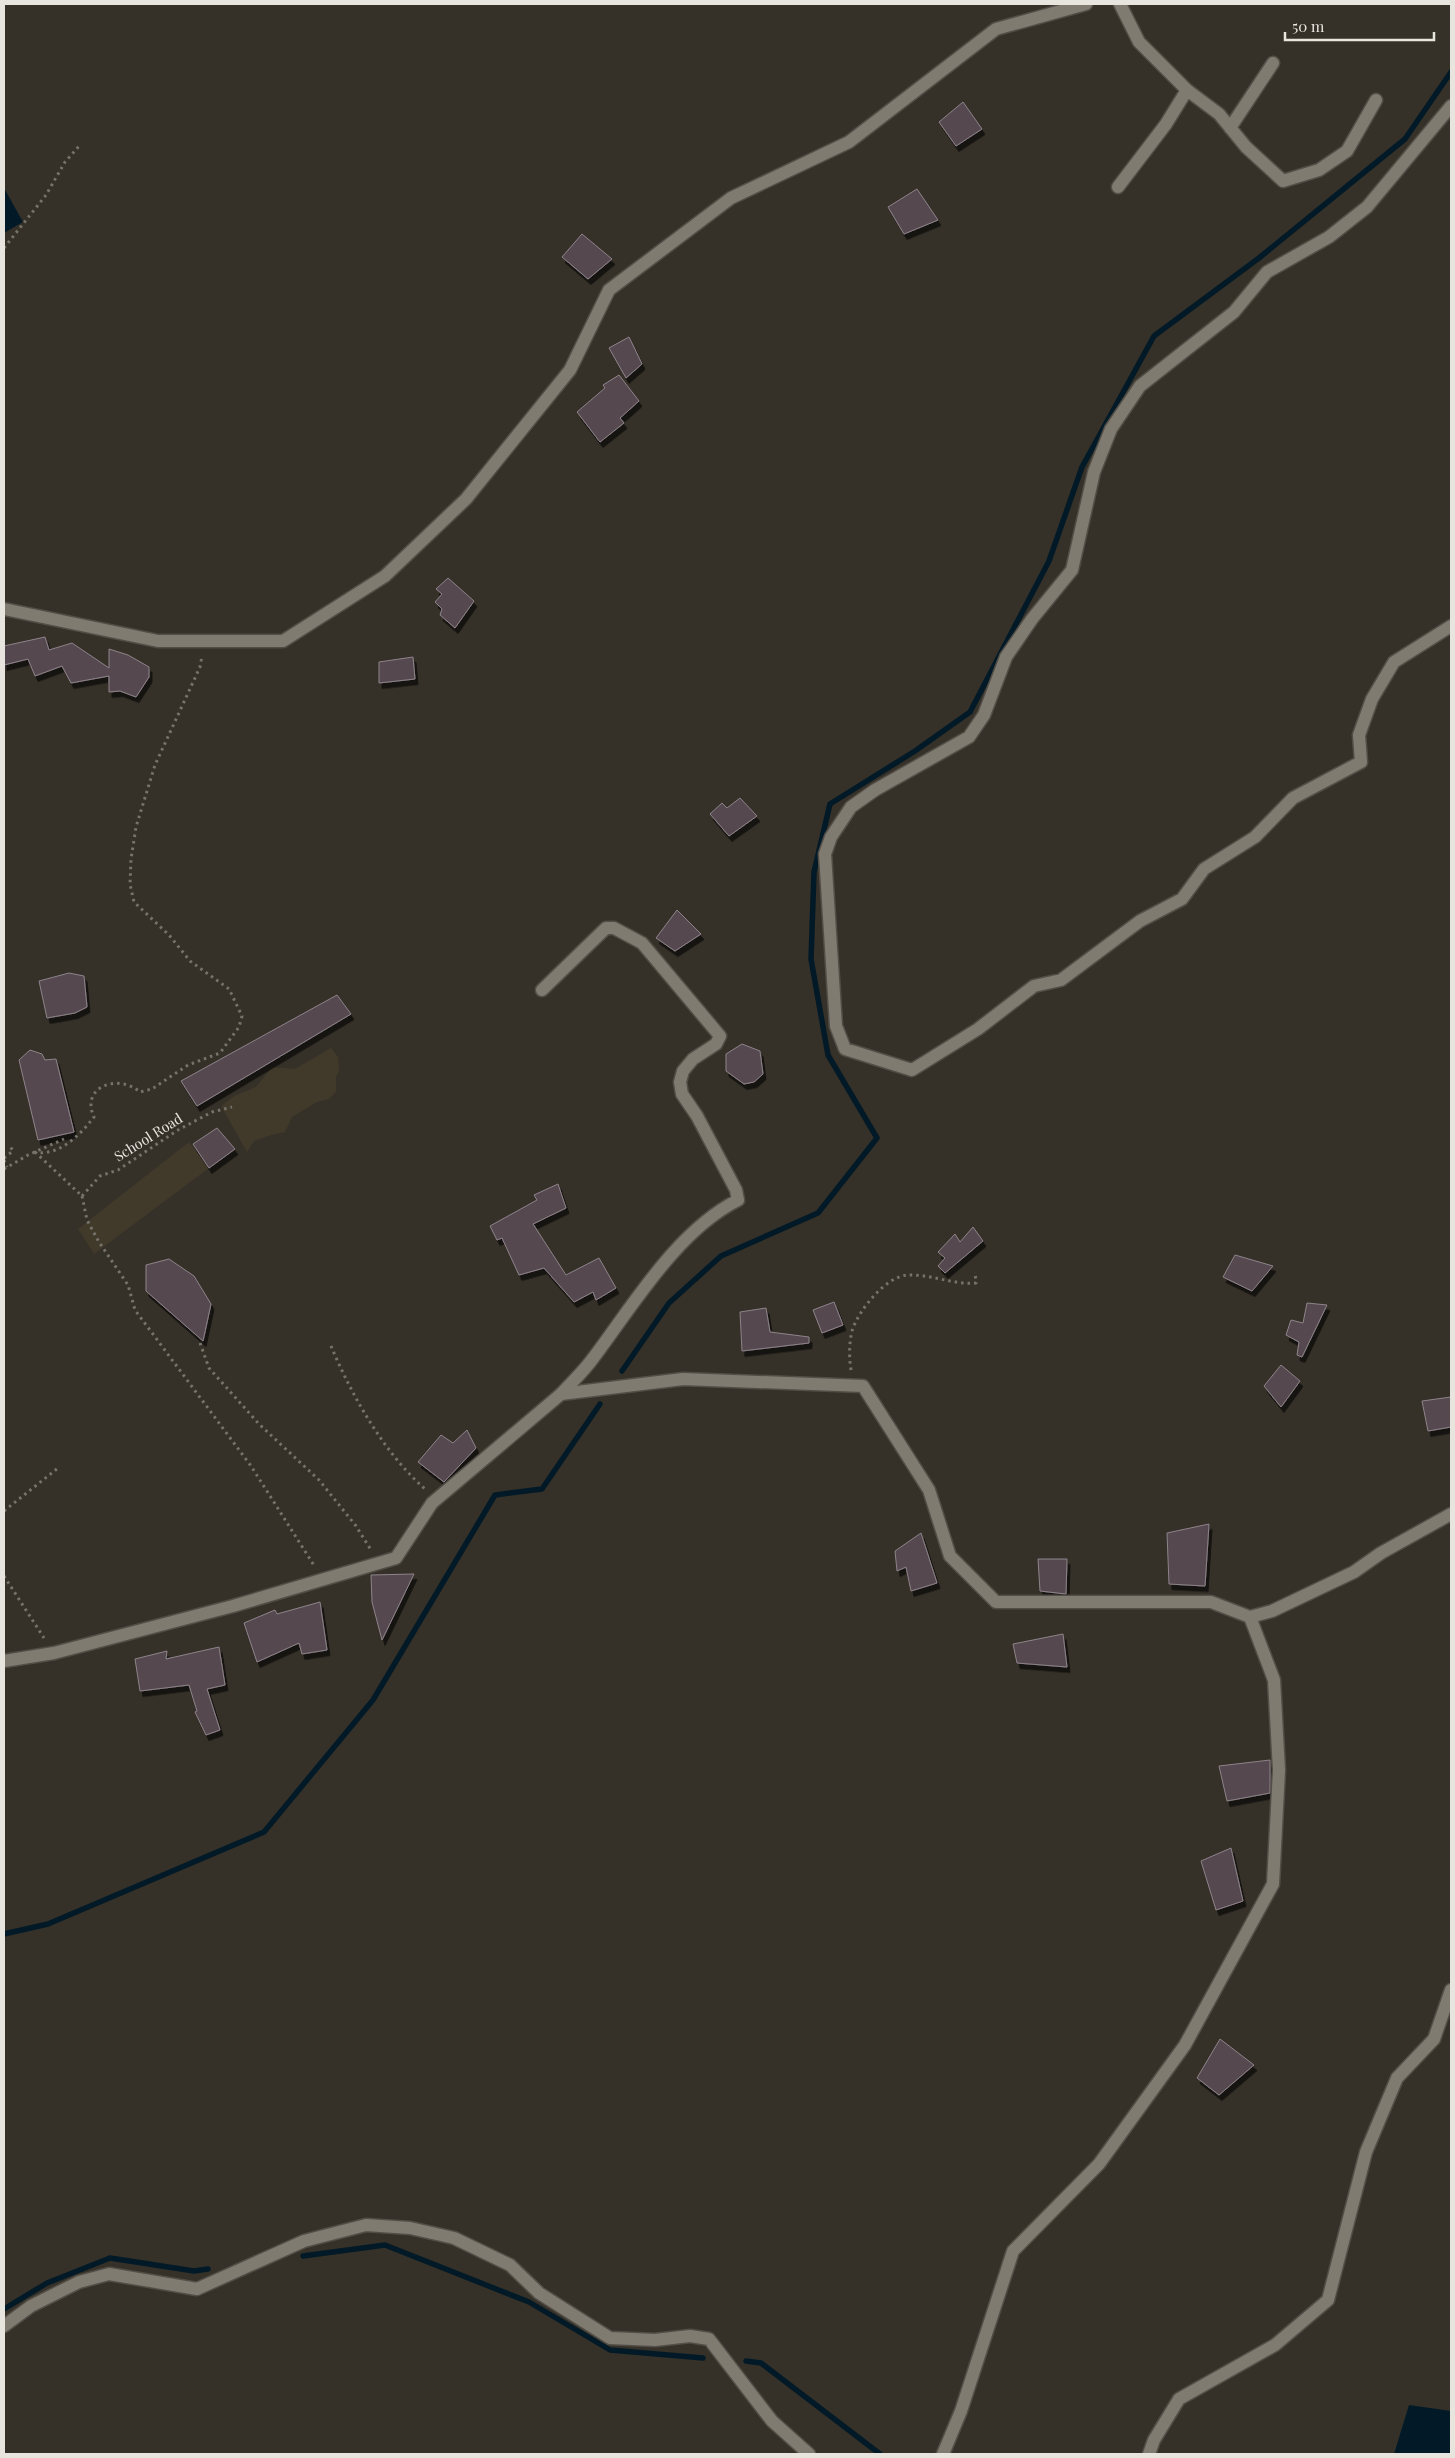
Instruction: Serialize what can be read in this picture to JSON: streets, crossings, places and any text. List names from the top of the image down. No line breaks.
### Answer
{"streets":{"path":["School Road"]},"scale_bar":"50 m"}
